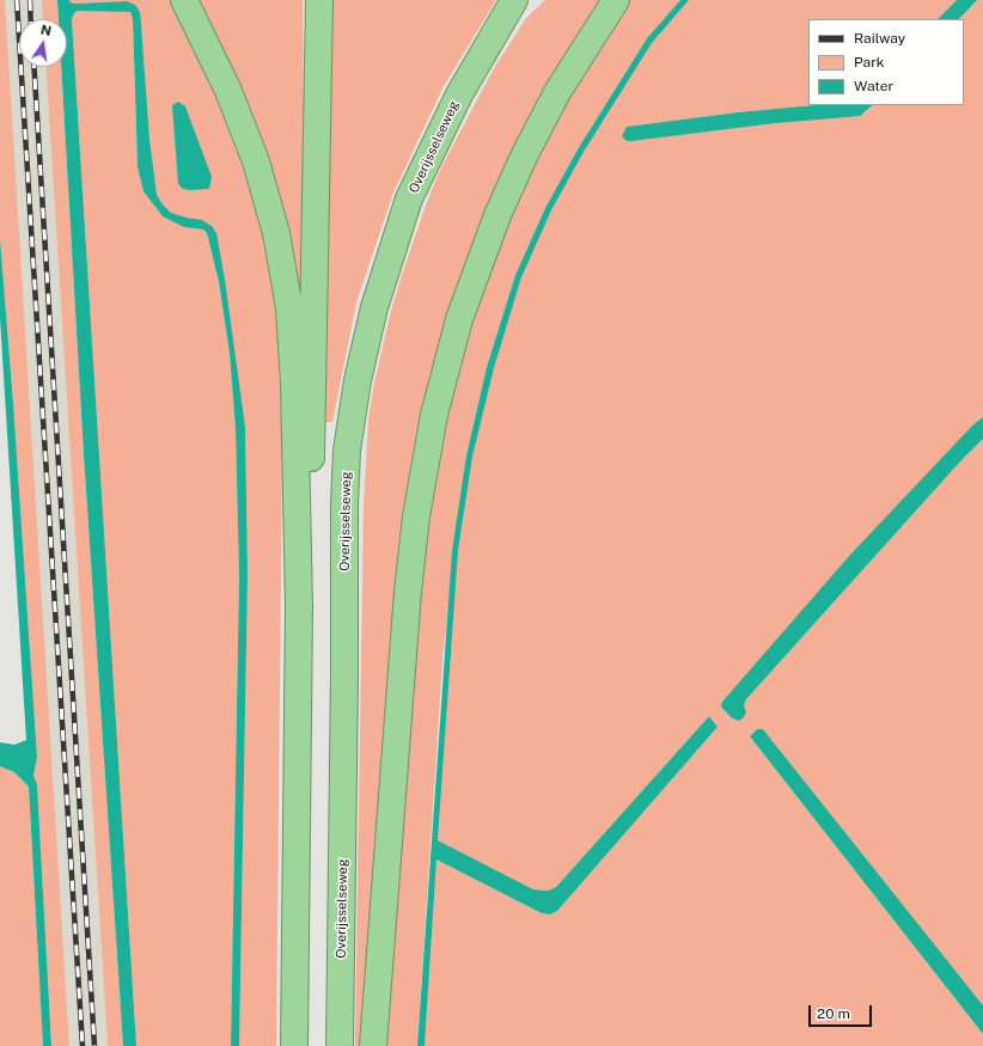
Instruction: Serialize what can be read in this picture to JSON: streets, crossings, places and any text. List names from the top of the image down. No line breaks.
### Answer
{"streets":{"highway":["Overijsselseweg"]},"legend":["Railway","Park","Water"],"scale_bar":"20 m","north":"top"}
